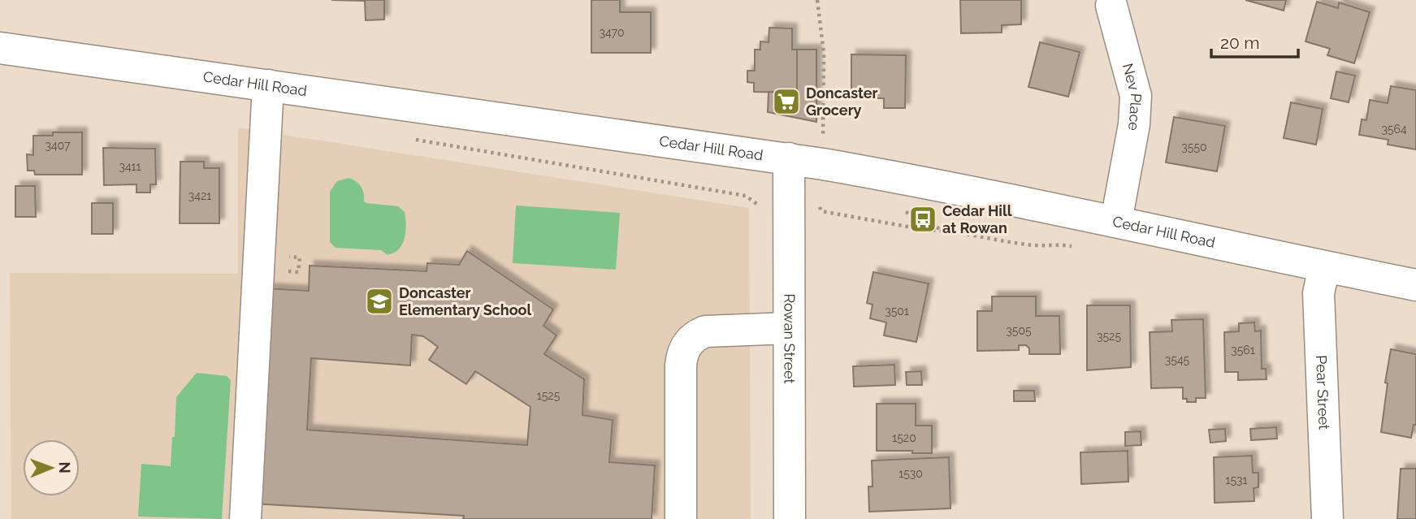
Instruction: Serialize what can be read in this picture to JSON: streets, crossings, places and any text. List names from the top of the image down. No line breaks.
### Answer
{"streets":{"street":["Cedar Hill Road","Nev Place","Rowan Street","Pear Street"]},"crossings":[["Cedar Hill Road","Nev Place"],["Cedar Hill Road","Rowan Street"],["Cedar Hill Road","Pear Street"]],"places":{"supermarket":["Doncaster Grocery"],"bus stop":["Cedar Hill at Rowan"],"school or university":["Doncaster Elementary School"]},"house_numbers":["3470","3564","3407","3550","3411","3421","3501","3505","3525","3561","3545","1525","1520","1530","1531"],"scale_bar":"20 m","north":"right"}
